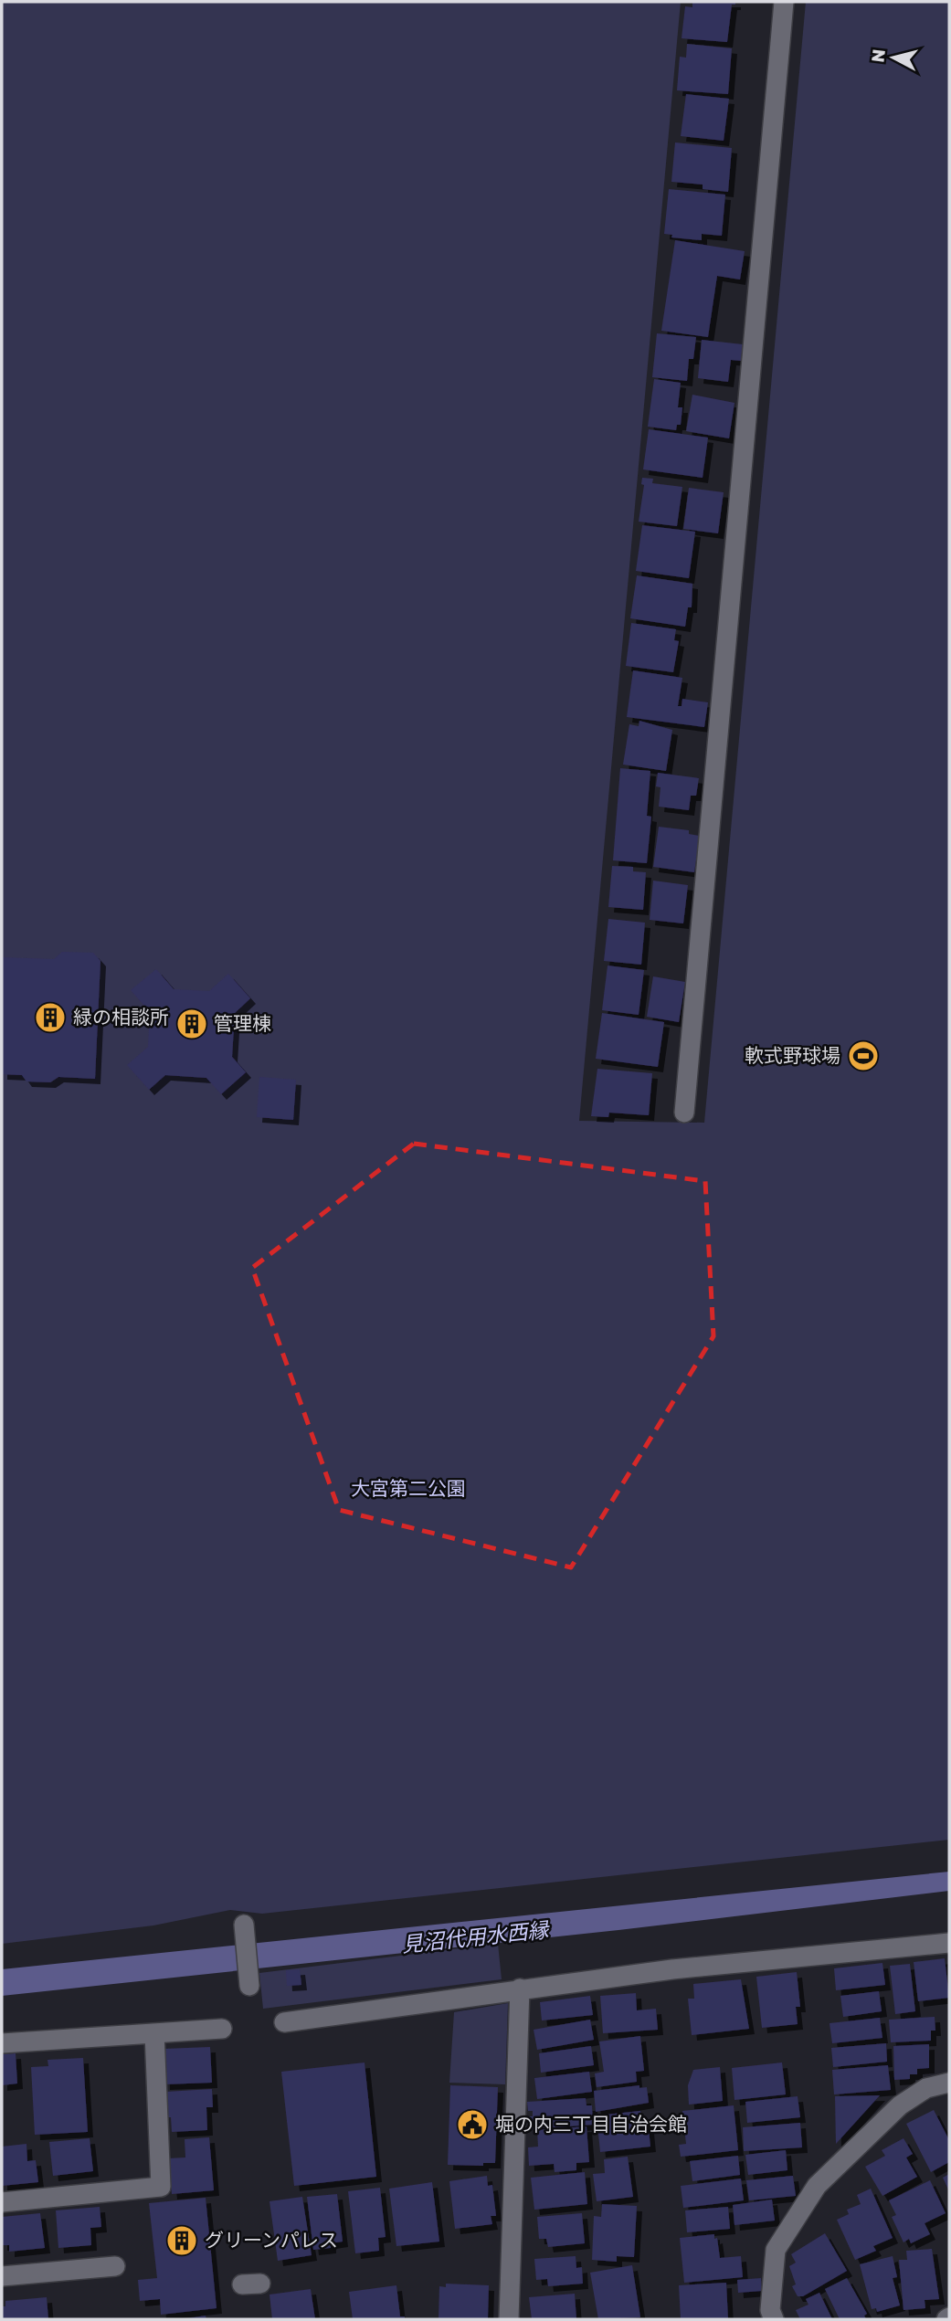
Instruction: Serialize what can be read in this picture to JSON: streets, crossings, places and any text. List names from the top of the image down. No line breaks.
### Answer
{"water":["見沼代用水西縁"],"parks":["大宮第二公園"],"places":{"building":["緑の相談所","管理棟","グリーンパレス"],"sports":["軟式野球場"],"public building":["堀の内三丁目自治会館"]},"north":"left"}
